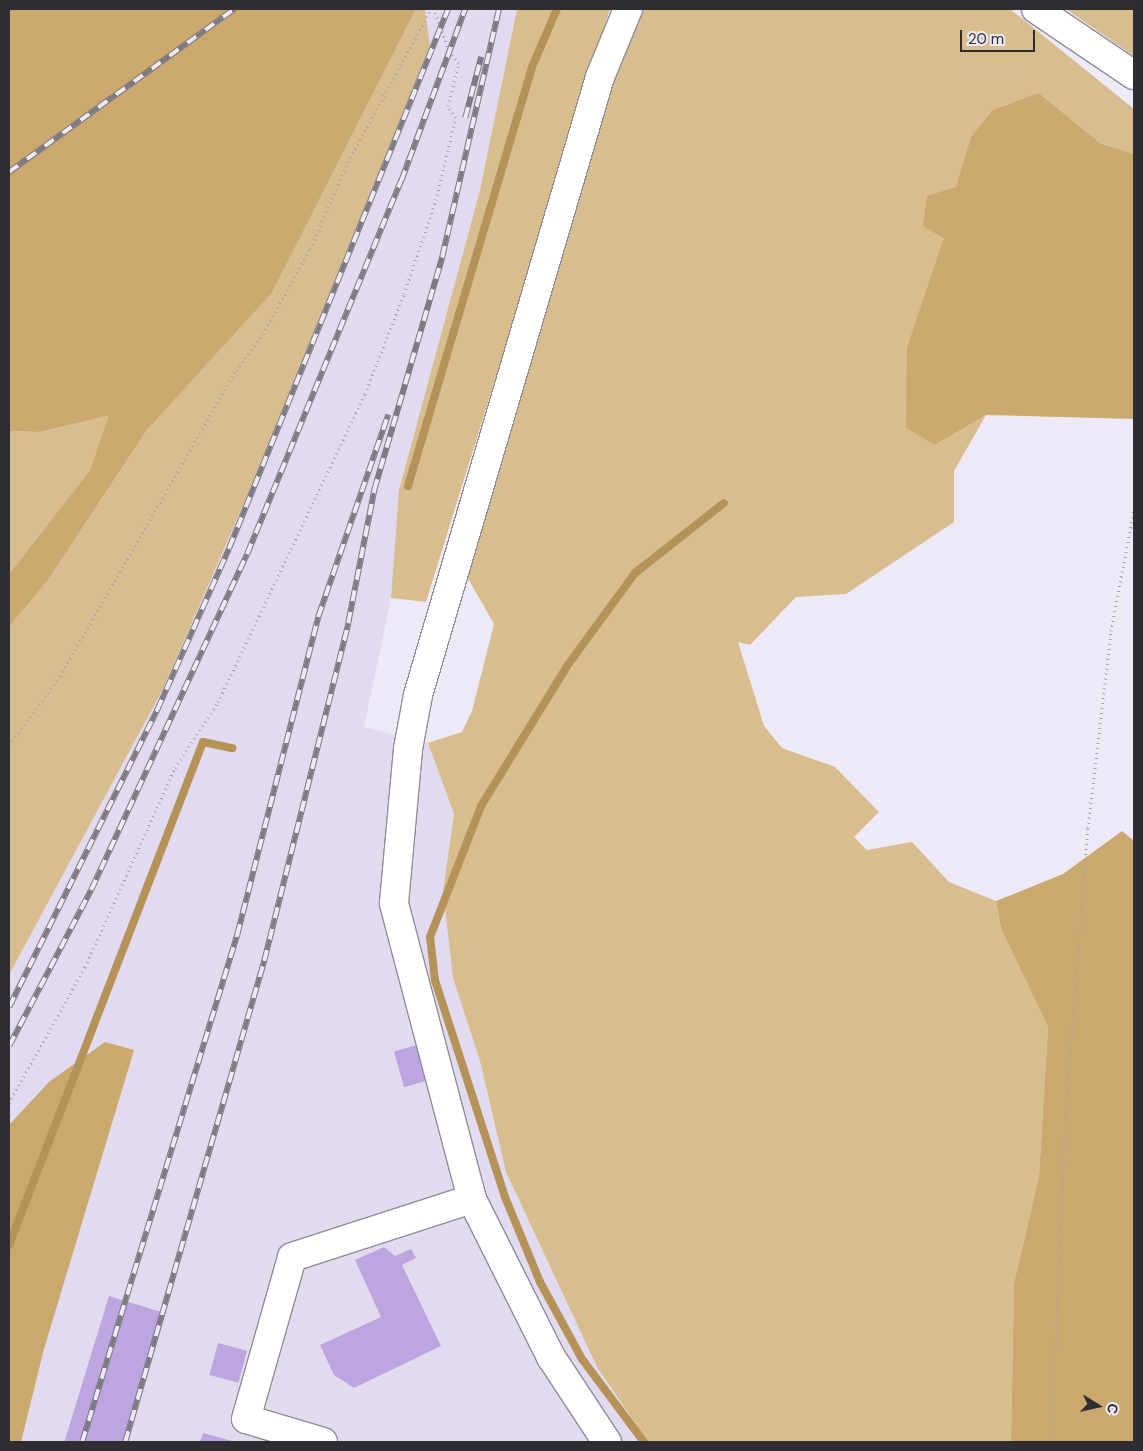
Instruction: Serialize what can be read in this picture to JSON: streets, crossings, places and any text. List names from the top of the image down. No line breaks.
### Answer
{"scale_bar":"20 m","north":"right"}
